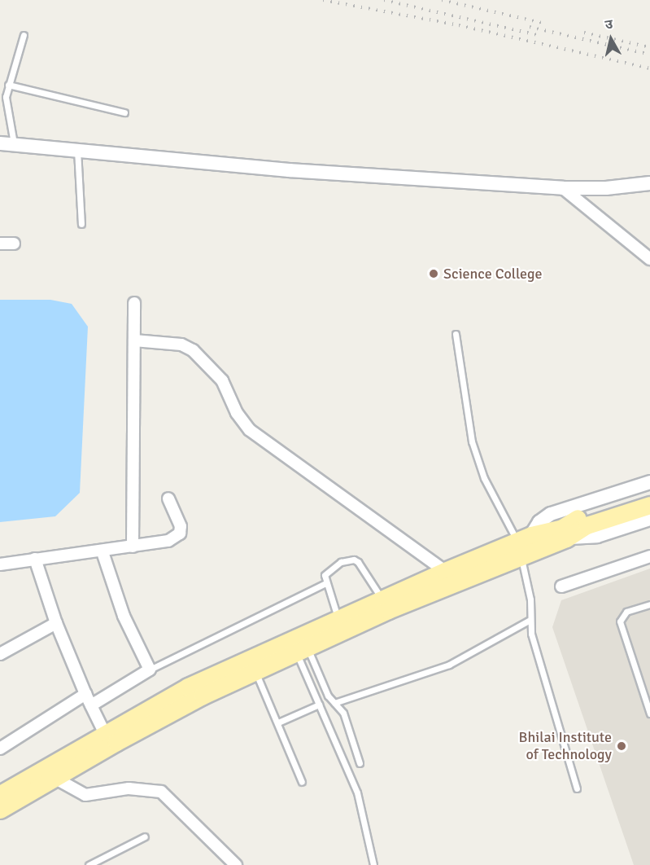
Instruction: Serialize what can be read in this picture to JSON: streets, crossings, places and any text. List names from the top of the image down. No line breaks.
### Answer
{"places":["Science College","Bhilai Institute of Technology"],"north":"top"}
